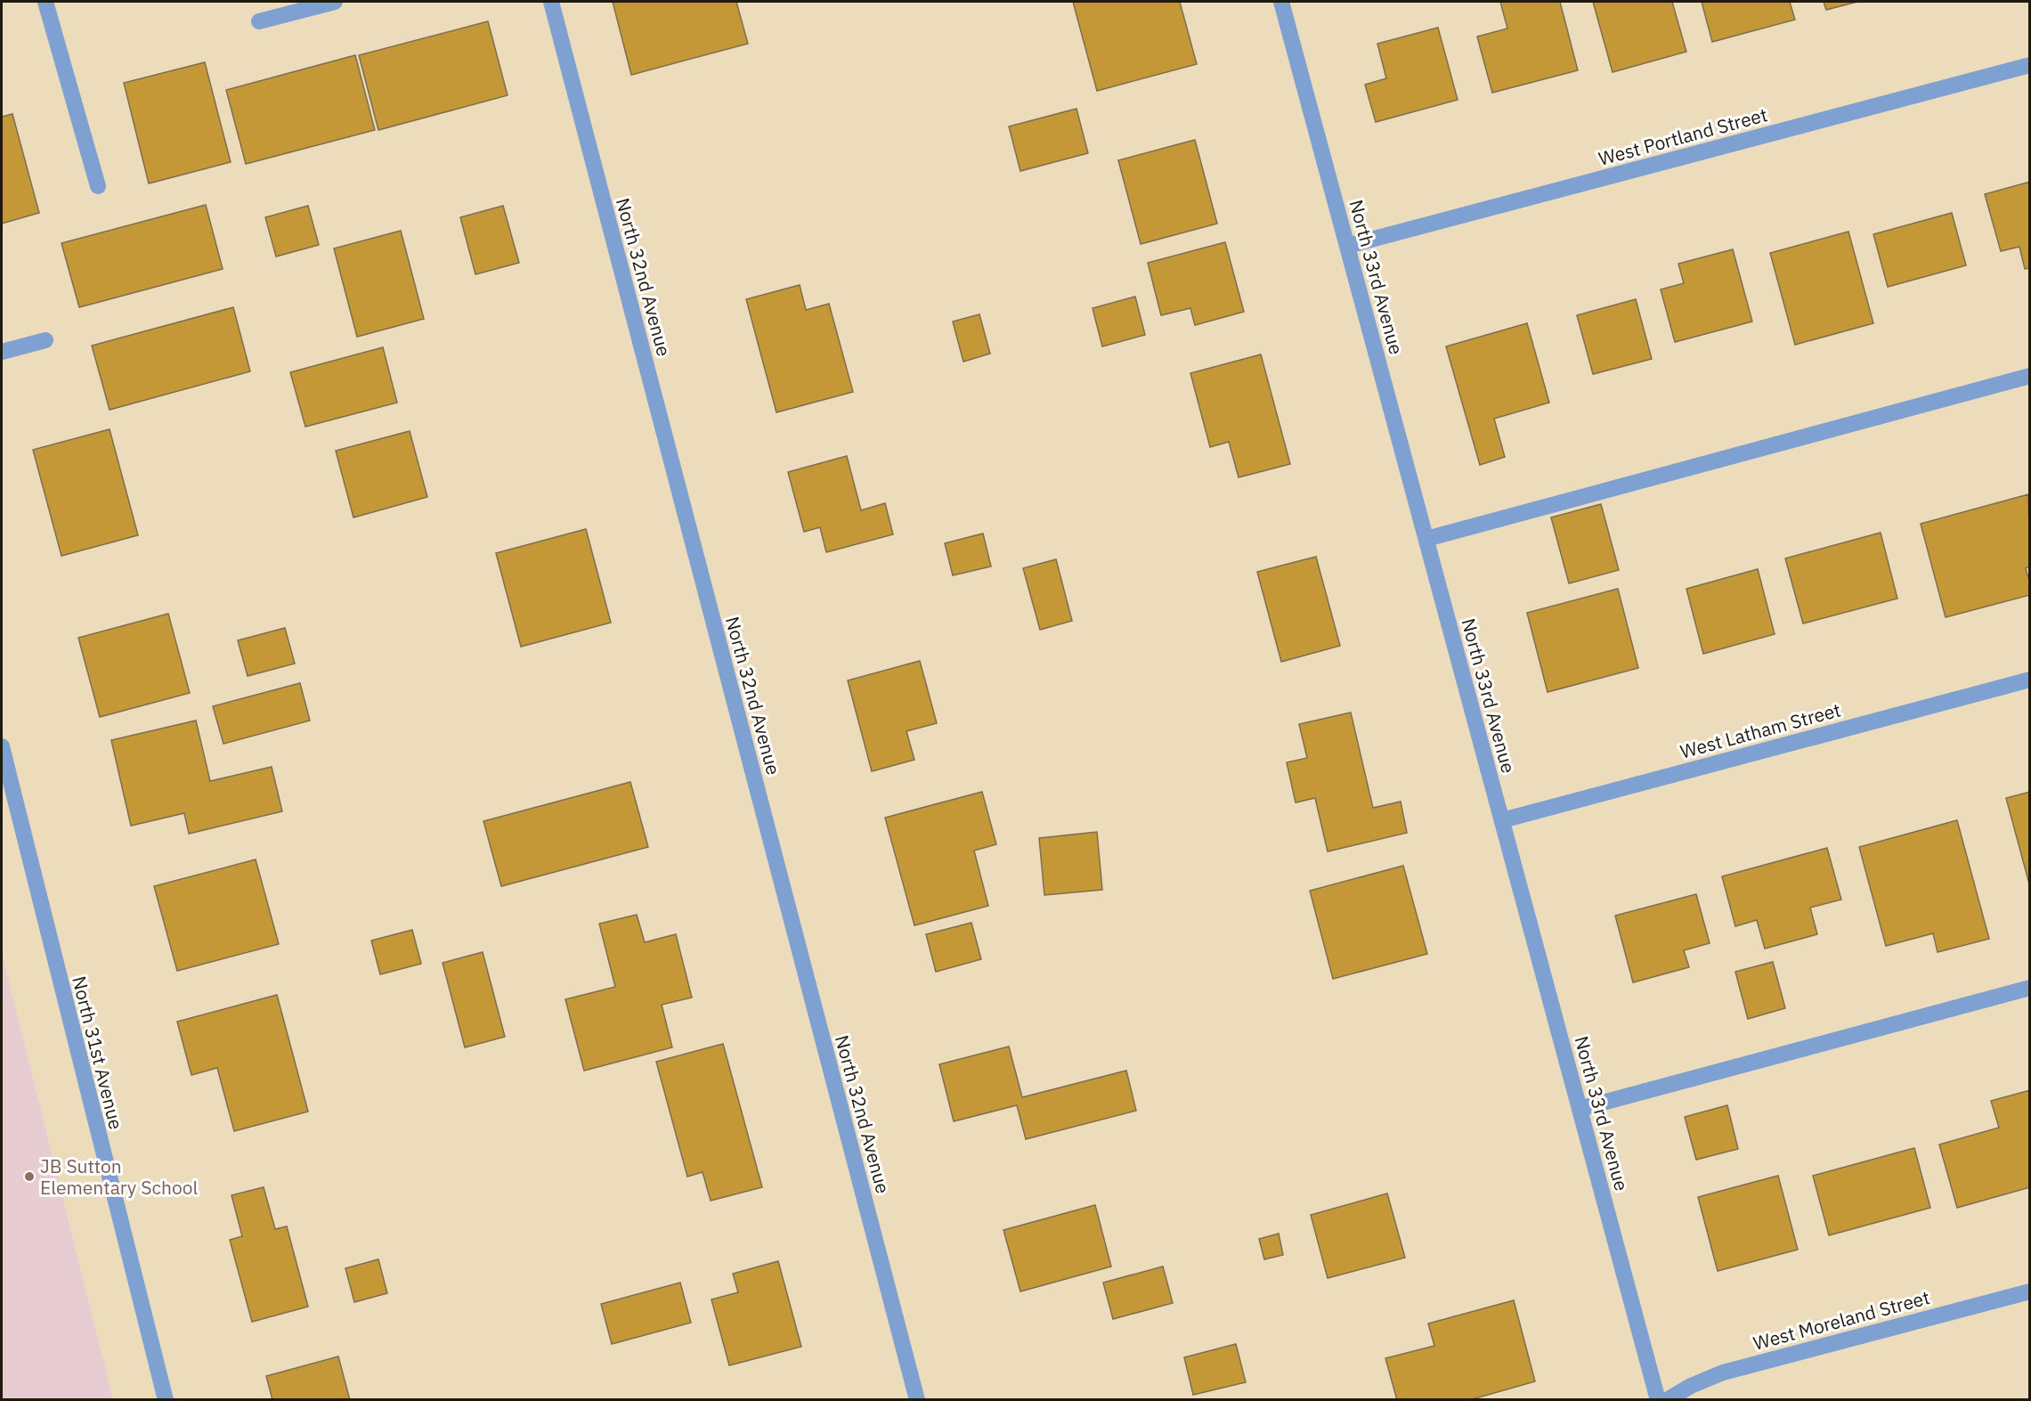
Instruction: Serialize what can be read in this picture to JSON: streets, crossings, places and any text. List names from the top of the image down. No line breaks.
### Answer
{"streets":{"street":["West Portland Street","North 32nd Avenue","North 33rd Avenue","West Latham Street","North 31st Avenue","West Moreland Street"]},"crossings":[["West Portland Street","North 33rd Avenue"],["North 33rd Avenue","West Latham Street"]],"places":["JB Sutton Elementary School"]}
